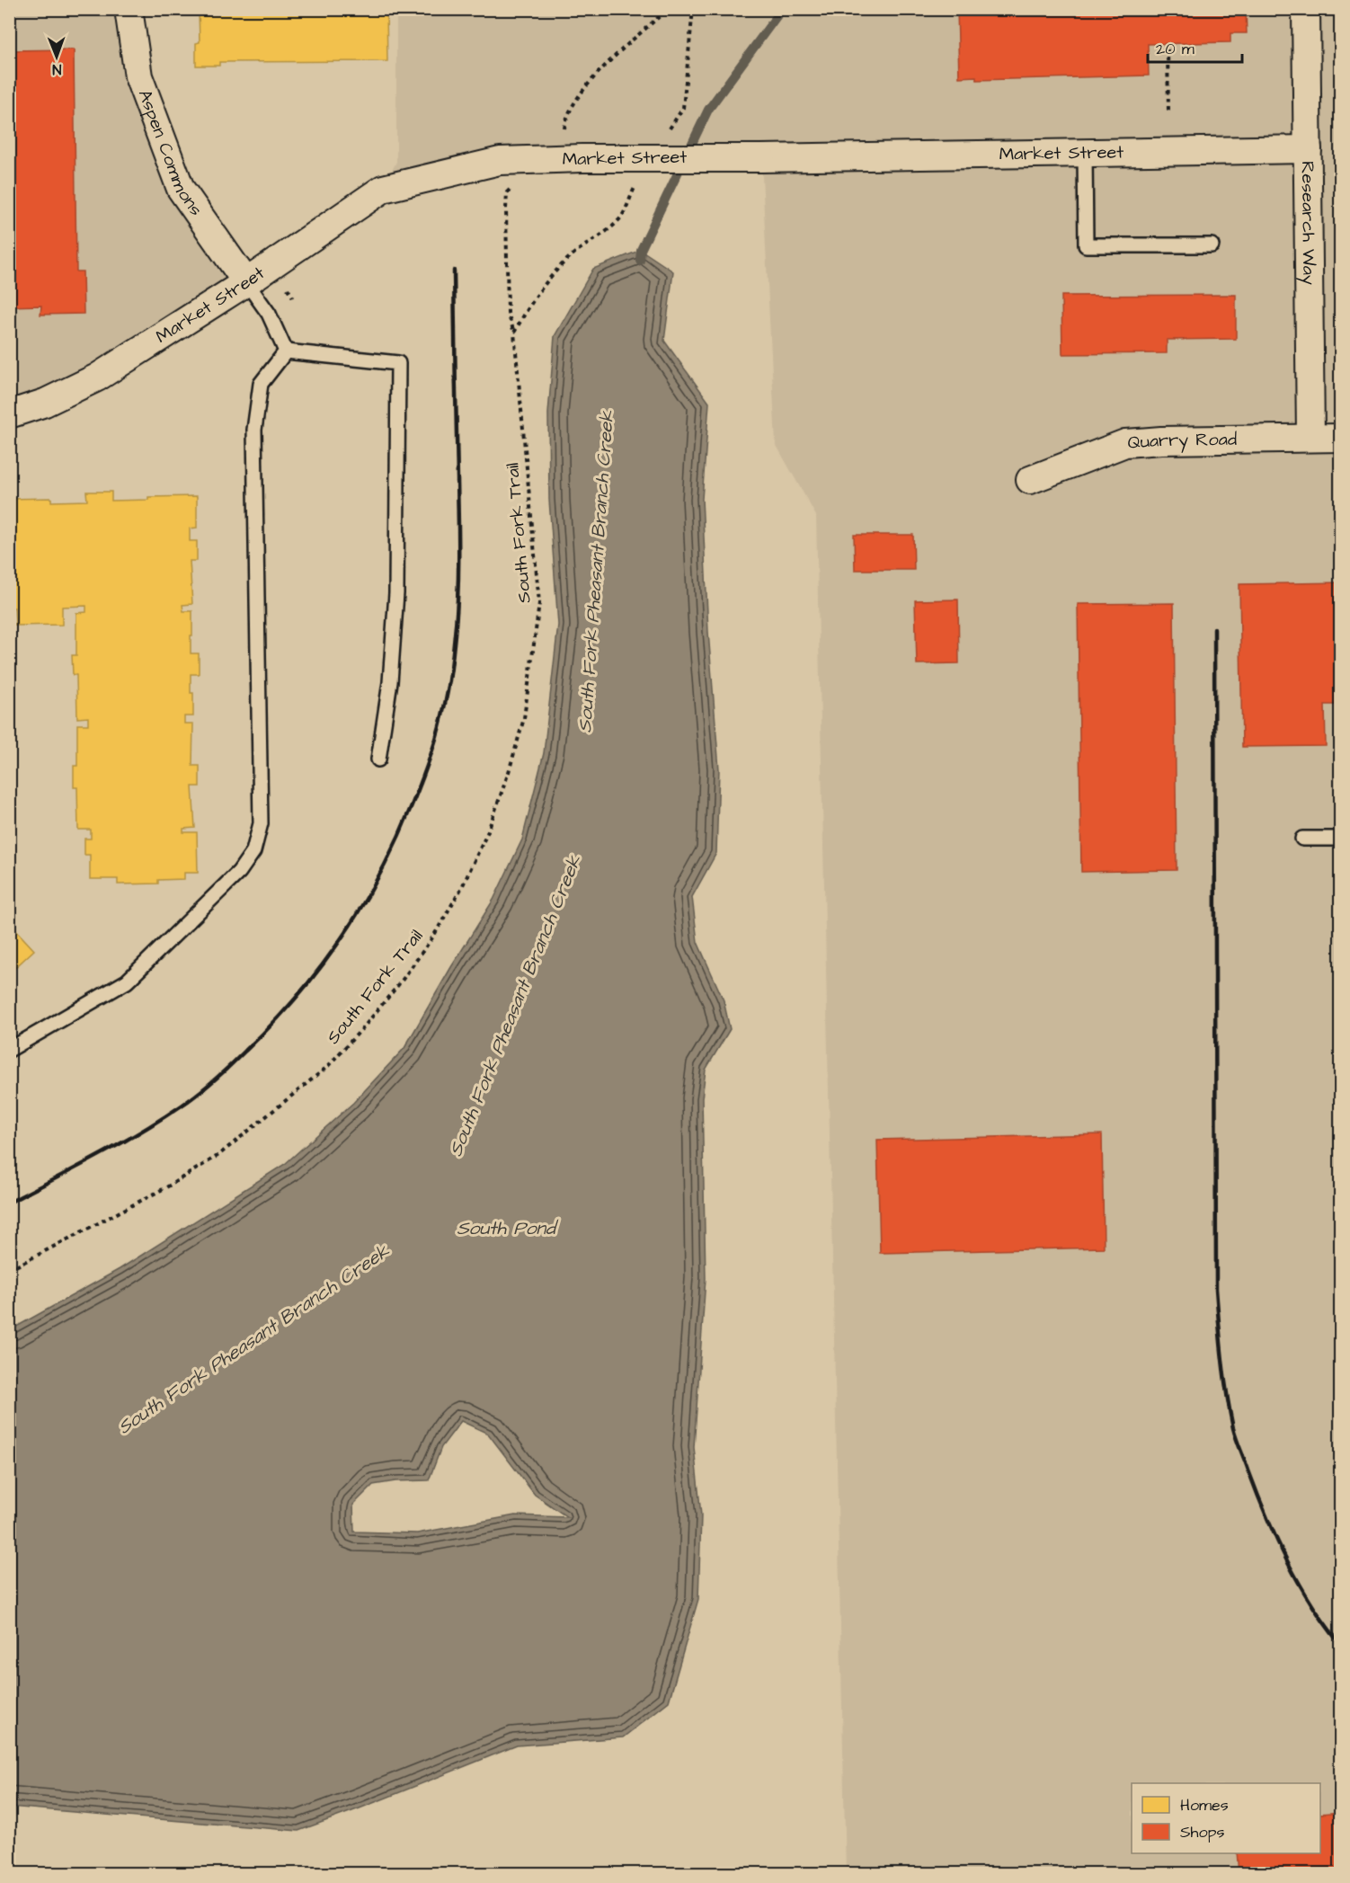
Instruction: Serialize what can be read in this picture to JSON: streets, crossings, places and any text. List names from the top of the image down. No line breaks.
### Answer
{"streets":{"street":["Aspen Commons","Market Street","Research Way","Quarry Road"],"path":["South Fork Trail"]},"crossings":[["Aspen Commons","Market Street"],["Market Street","Research Way"],["Research Way","Quarry Road"]],"water":["South Fork Pheasant Branch Creek","South Pond"],"legend":["Homes","Shops"],"scale_bar":"20 m","north":"bottom"}
